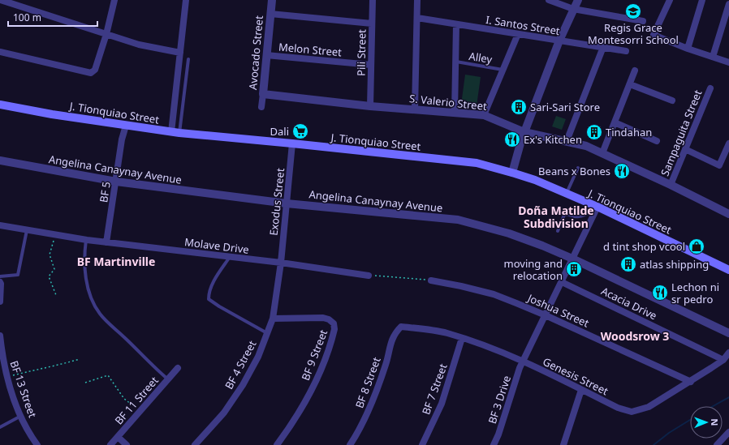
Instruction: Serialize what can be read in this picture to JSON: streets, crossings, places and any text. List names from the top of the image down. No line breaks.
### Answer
{"streets":{"main road":["J. Tionquiao Street"],"street":["I. Santos Street","Melon Street","Avocado Street","Pili Street","S. Valerio Street","Sampaguita Street","Angelina Canaynay Avenue","BF 5","Exodus Street","Molave Drive","Acacia Drive","Joshua Street","BF 9 Street","BF 4 Street","Genesis Street","BF 8 Street","BF 13 Street","BF 7 Street","BF 3 Drive","BF 11 Street"],"lane":["Alley"]},"crossings":[["Melon Street","Avocado Street"],["Melon Street","Pili Street"],["Avocado Street","S. Valerio Street"],["Pili Street","S. Valerio Street"],["S. Valerio Street","Sampaguita Street"],["J. Tionquiao Street","BF 5"],["J. Tionquiao Street","Exodus Street"],["J. Tionquiao Street","BF 3 Drive"],["Angelina Canaynay Avenue","BF 5"],["Angelina Canaynay Avenue","Exodus Street"],["Angelina Canaynay Avenue","BF 3 Drive"],["BF 5","Molave Drive"],["Exodus Street","Molave Drive"],["Exodus Street","BF 4 Street"],["Molave Drive","BF 4 Street"],["Acacia Drive","Genesis Street"],["Acacia Drive","BF 3 Drive"],["Joshua Street","Genesis Street"],["Joshua Street","BF 3 Drive"],["BF 9 Street","BF 4 Street"],["Genesis Street","BF 8 Street"],["Genesis Street","BF 7 Street"],["Genesis Street","BF 3 Drive"]],"districts":["Doña Matilde Subdivision","BF Martinville","Woodsrow 3"],"places":{"school or university":["Regis Grace Montesorri School"],"building":["Sari-Sari Store","Tindahan","atlas shipping","moving and relocation"],"supermarket":["Dali"],"restaurant":["Ex's Kitchen","Beans x Bones","Lechon ni sr pedro"],"shop":["d tint shop vcool"]},"scale_bar":"100 m","north":"right"}
